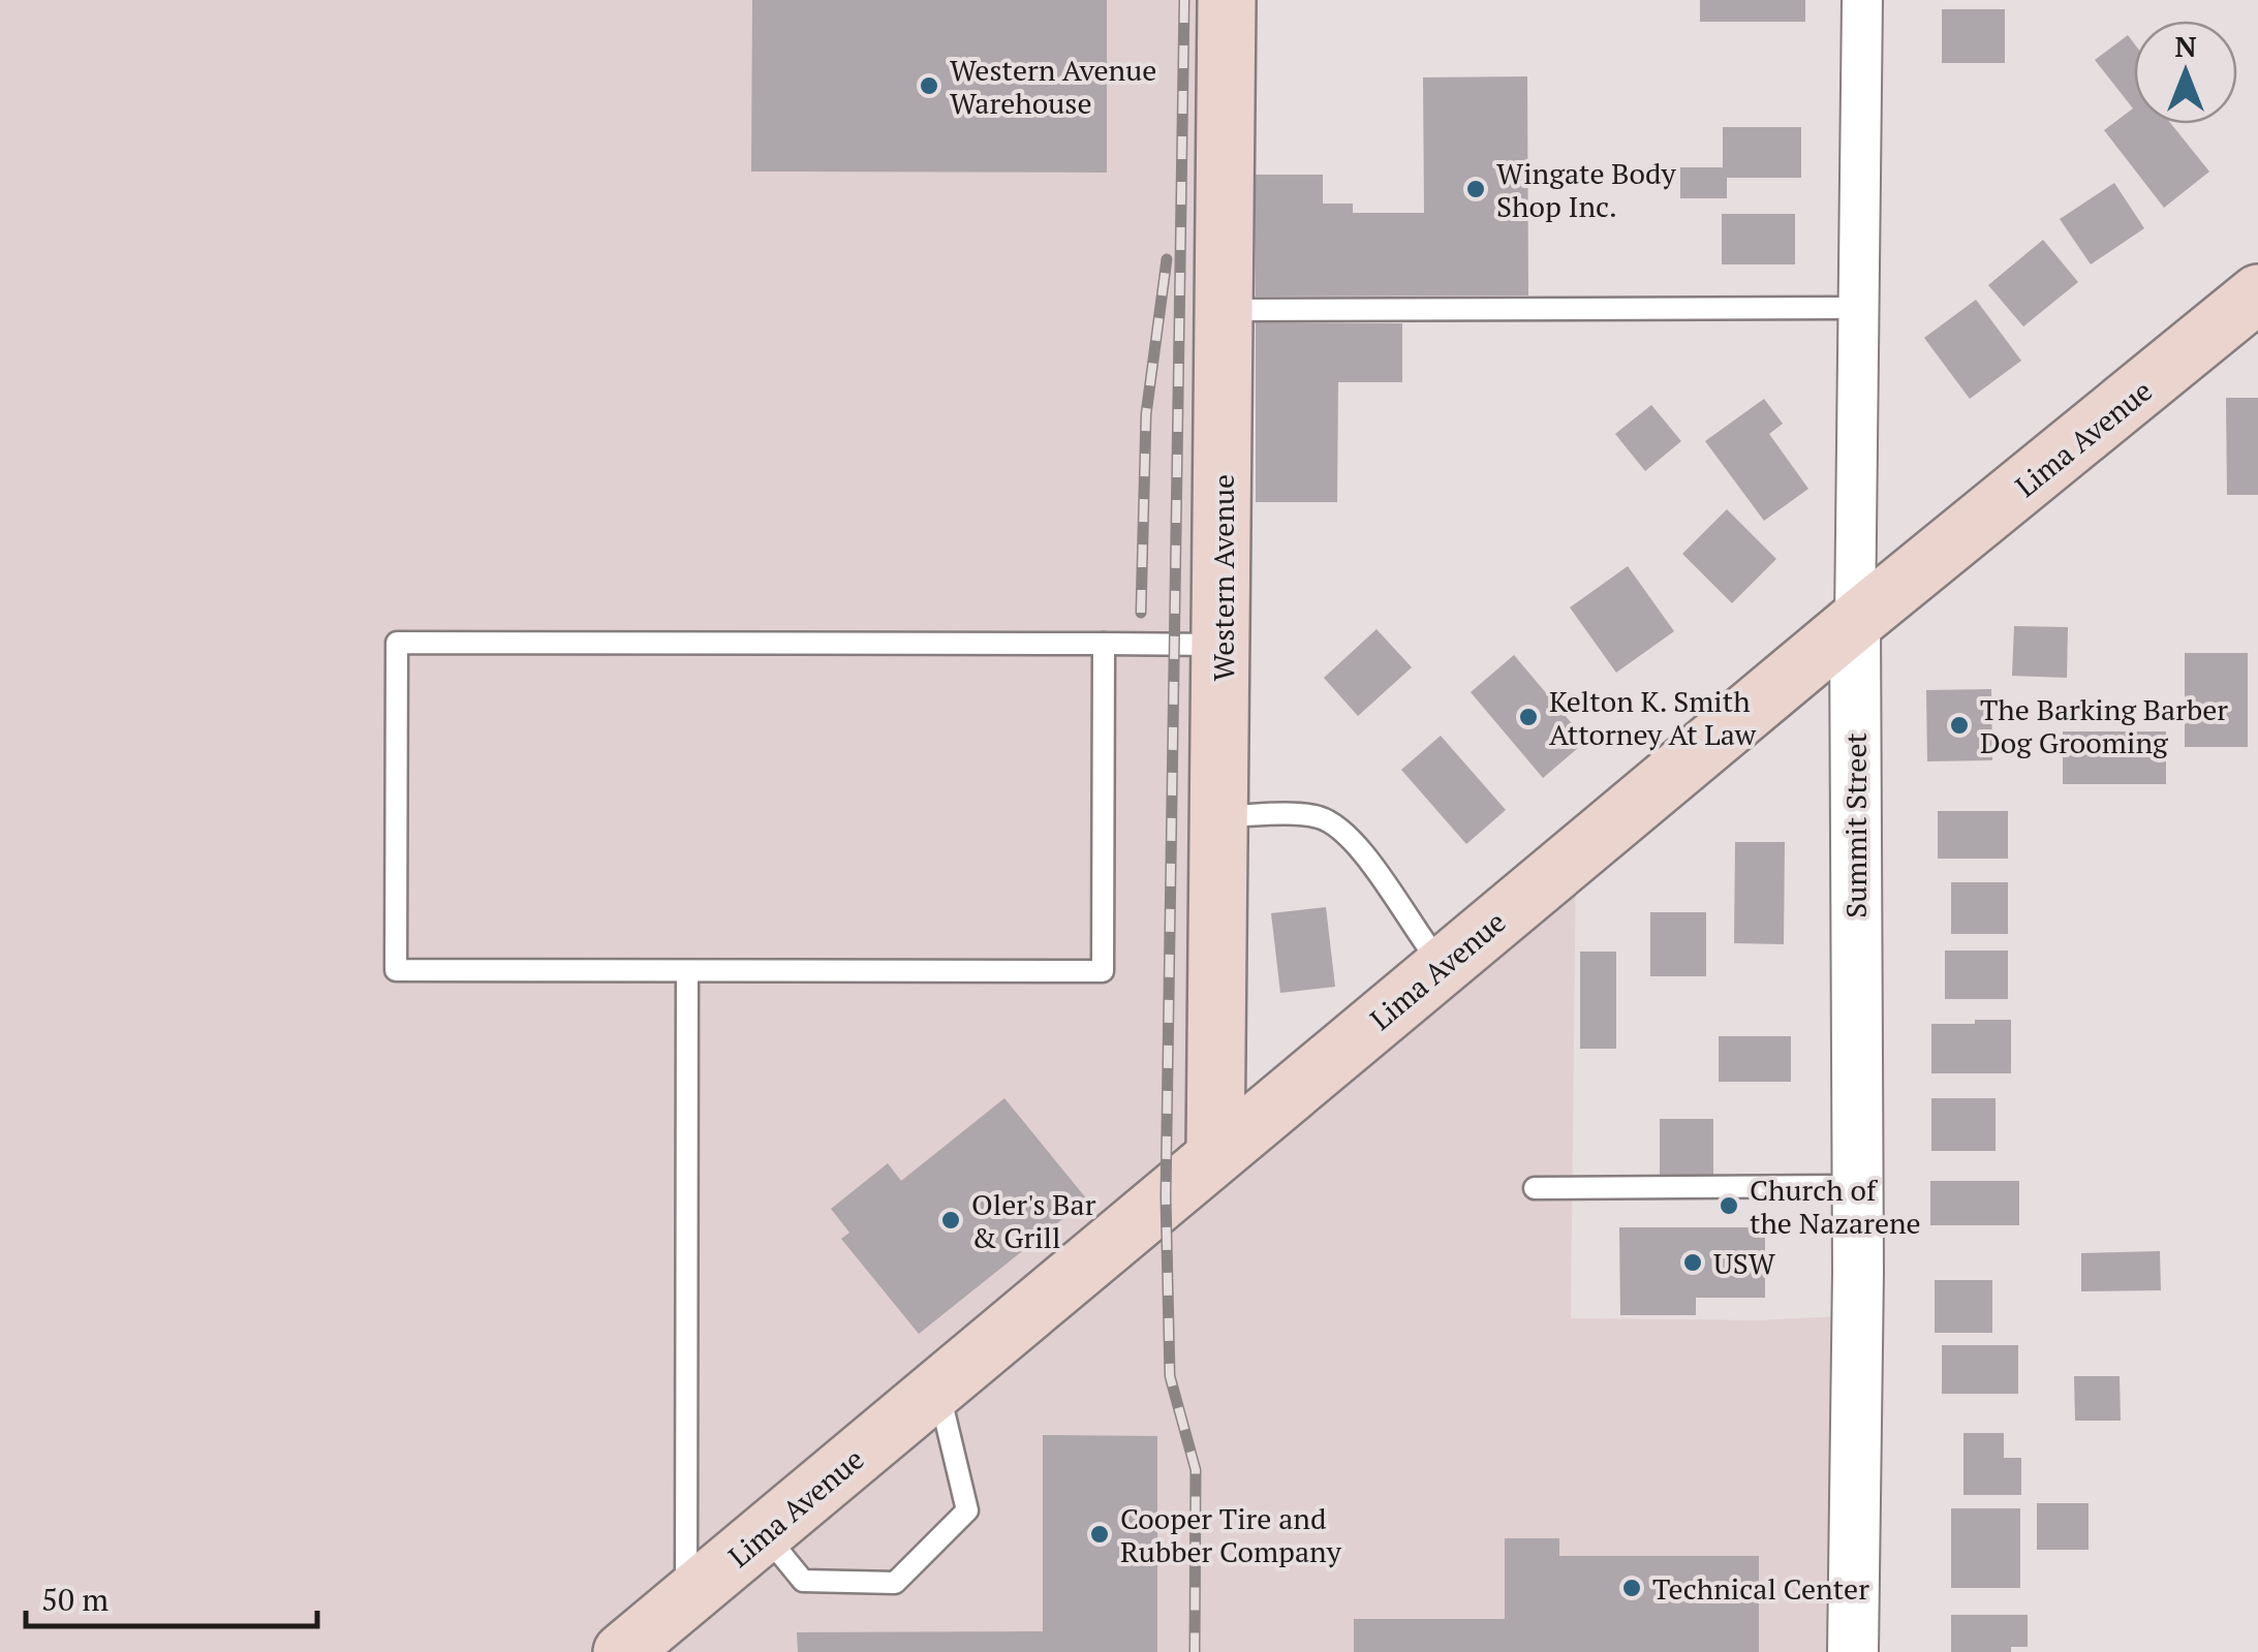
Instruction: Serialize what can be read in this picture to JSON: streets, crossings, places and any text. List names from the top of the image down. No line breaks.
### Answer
{"streets":{"main road":["Lima Avenue","Western Avenue"],"street":["Summit Street"]},"crossings":[["Lima Avenue","Western Avenue"],["Lima Avenue","Summit Street"]],"places":["Western Avenue Warehouse","Wingate Body Shop Inc.","Kelton K. Smith Attorney At Law","The Barking Barber Dog Grooming","Church of the Nazarene","Oler's Bar & Grill","USW","Cooper Tire and Rubber Company","Technical Center"],"scale_bar":"50 m","north":"top"}
